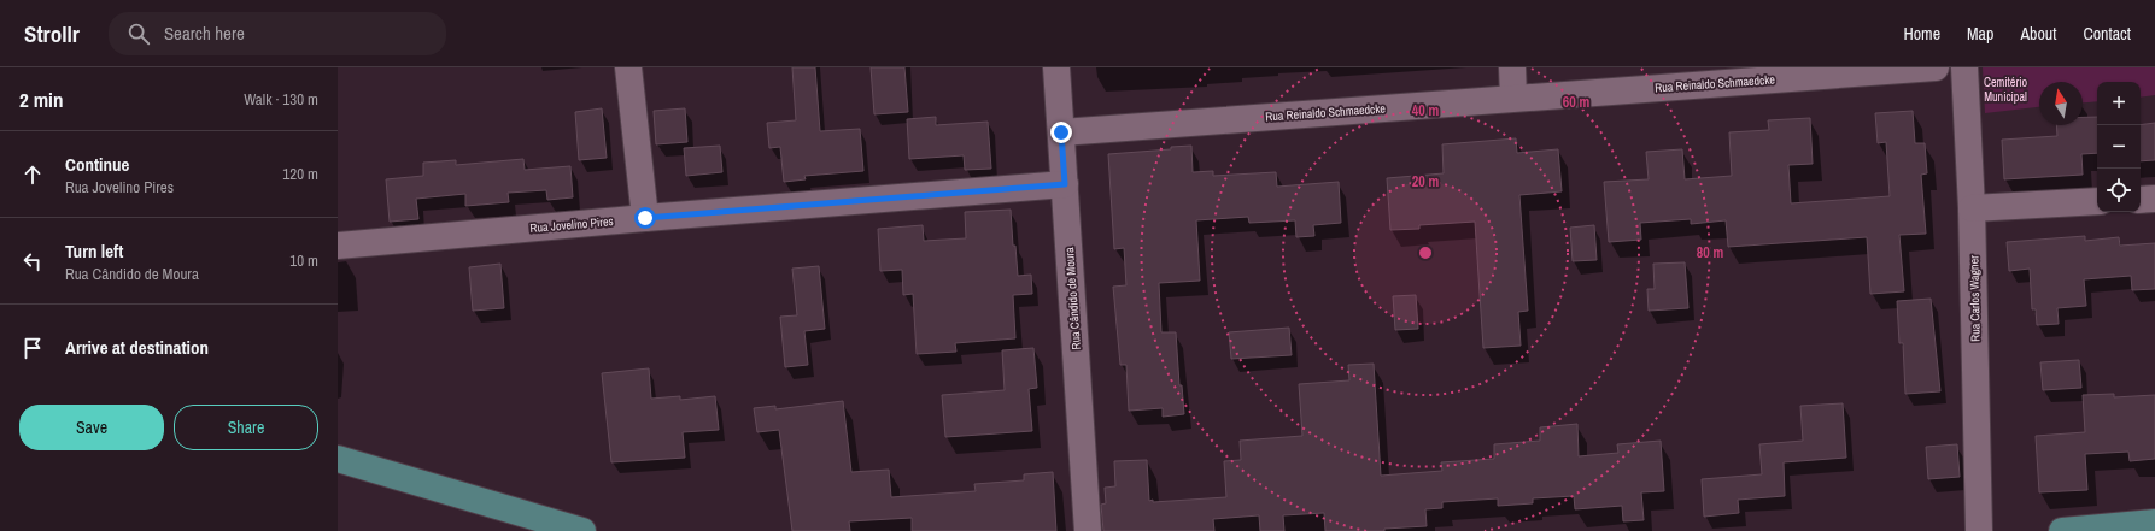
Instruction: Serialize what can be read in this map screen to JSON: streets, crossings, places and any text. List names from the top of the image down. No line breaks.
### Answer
{"streets":{"street":["Rua Reinaldo Schmaedcke","Rua Jovelino Pires","Rua Cândido de Moura","Rua Carlos Wagner"]},"crossings":[["Rua Reinaldo Schmaedcke","Rua Cândido de Moura"],["Rua Jovelino Pires","Rua Cândido de Moura"]],"parks":["Cemitério Municipal"],"north":"top","page":{"header":"Strollr","search":"Search here","nav":["Home","Map","About","Contact"],"heading":["2 min","Walk · 130 m"],"map_buttons":["+","−"],"list":[["Continue","Rua Jovelino Pires","120 m"],["Turn left","Rua Cândido de Moura","10 m"],"Arrive at destination"],"buttons":["Save","Share"]},"rings":["60 m","40 m","20 m","80 m"]}
